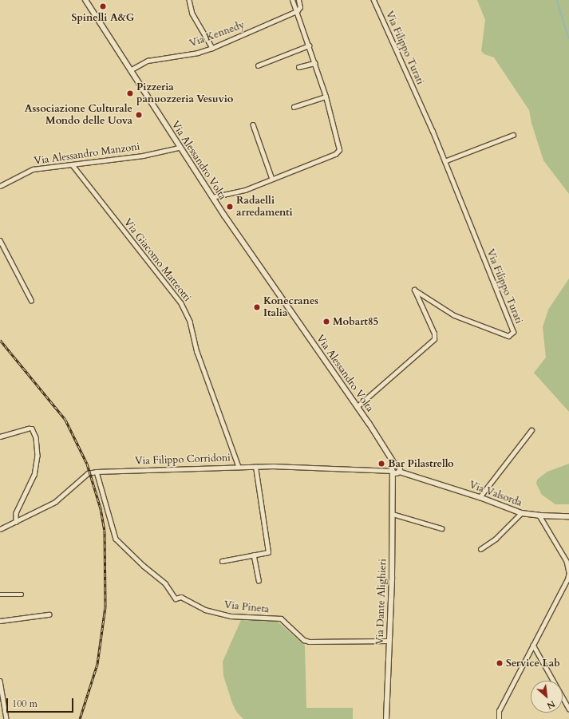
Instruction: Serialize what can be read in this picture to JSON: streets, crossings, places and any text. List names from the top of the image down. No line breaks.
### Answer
{"streets":{"street":["Via Kennedy","Via Filippo Turati","Via Alessandro Manzoni","Via Alessandro Volta","Via Giacomo Matteotti","Via Filippo Corridoni","Via Valsorda","Via Dante Alighieri","Via Pineta"]},"crossings":[["Via Kennedy","Via Alessandro Volta"],["Via Filippo Turati","Via Alessandro Volta"],["Via Alessandro Manzoni","Via Alessandro Volta"],["Via Alessandro Manzoni","Via Giacomo Matteotti"],["Via Alessandro Volta","Via Filippo Corridoni"],["Via Alessandro Volta","Via Valsorda"],["Via Alessandro Volta","Via Dante Alighieri"],["Via Giacomo Matteotti","Via Filippo Corridoni"],["Via Filippo Corridoni","Via Valsorda"],["Via Filippo Corridoni","Via Dante Alighieri"],["Via Filippo Corridoni","Via Pineta"],["Via Valsorda","Via Dante Alighieri"],["Via Dante Alighieri","Via Pineta"]],"places":["Spinelli A&G","Pizzeria panuozzeria Vesuvio","Associazione Culturale Mondo delle Uova","Radaelli arredamenti","Konecranes Italia","Mobart85","Bar Pilastrello","Service Lab"],"scale_bar":"100 m","north":"bottom right"}
